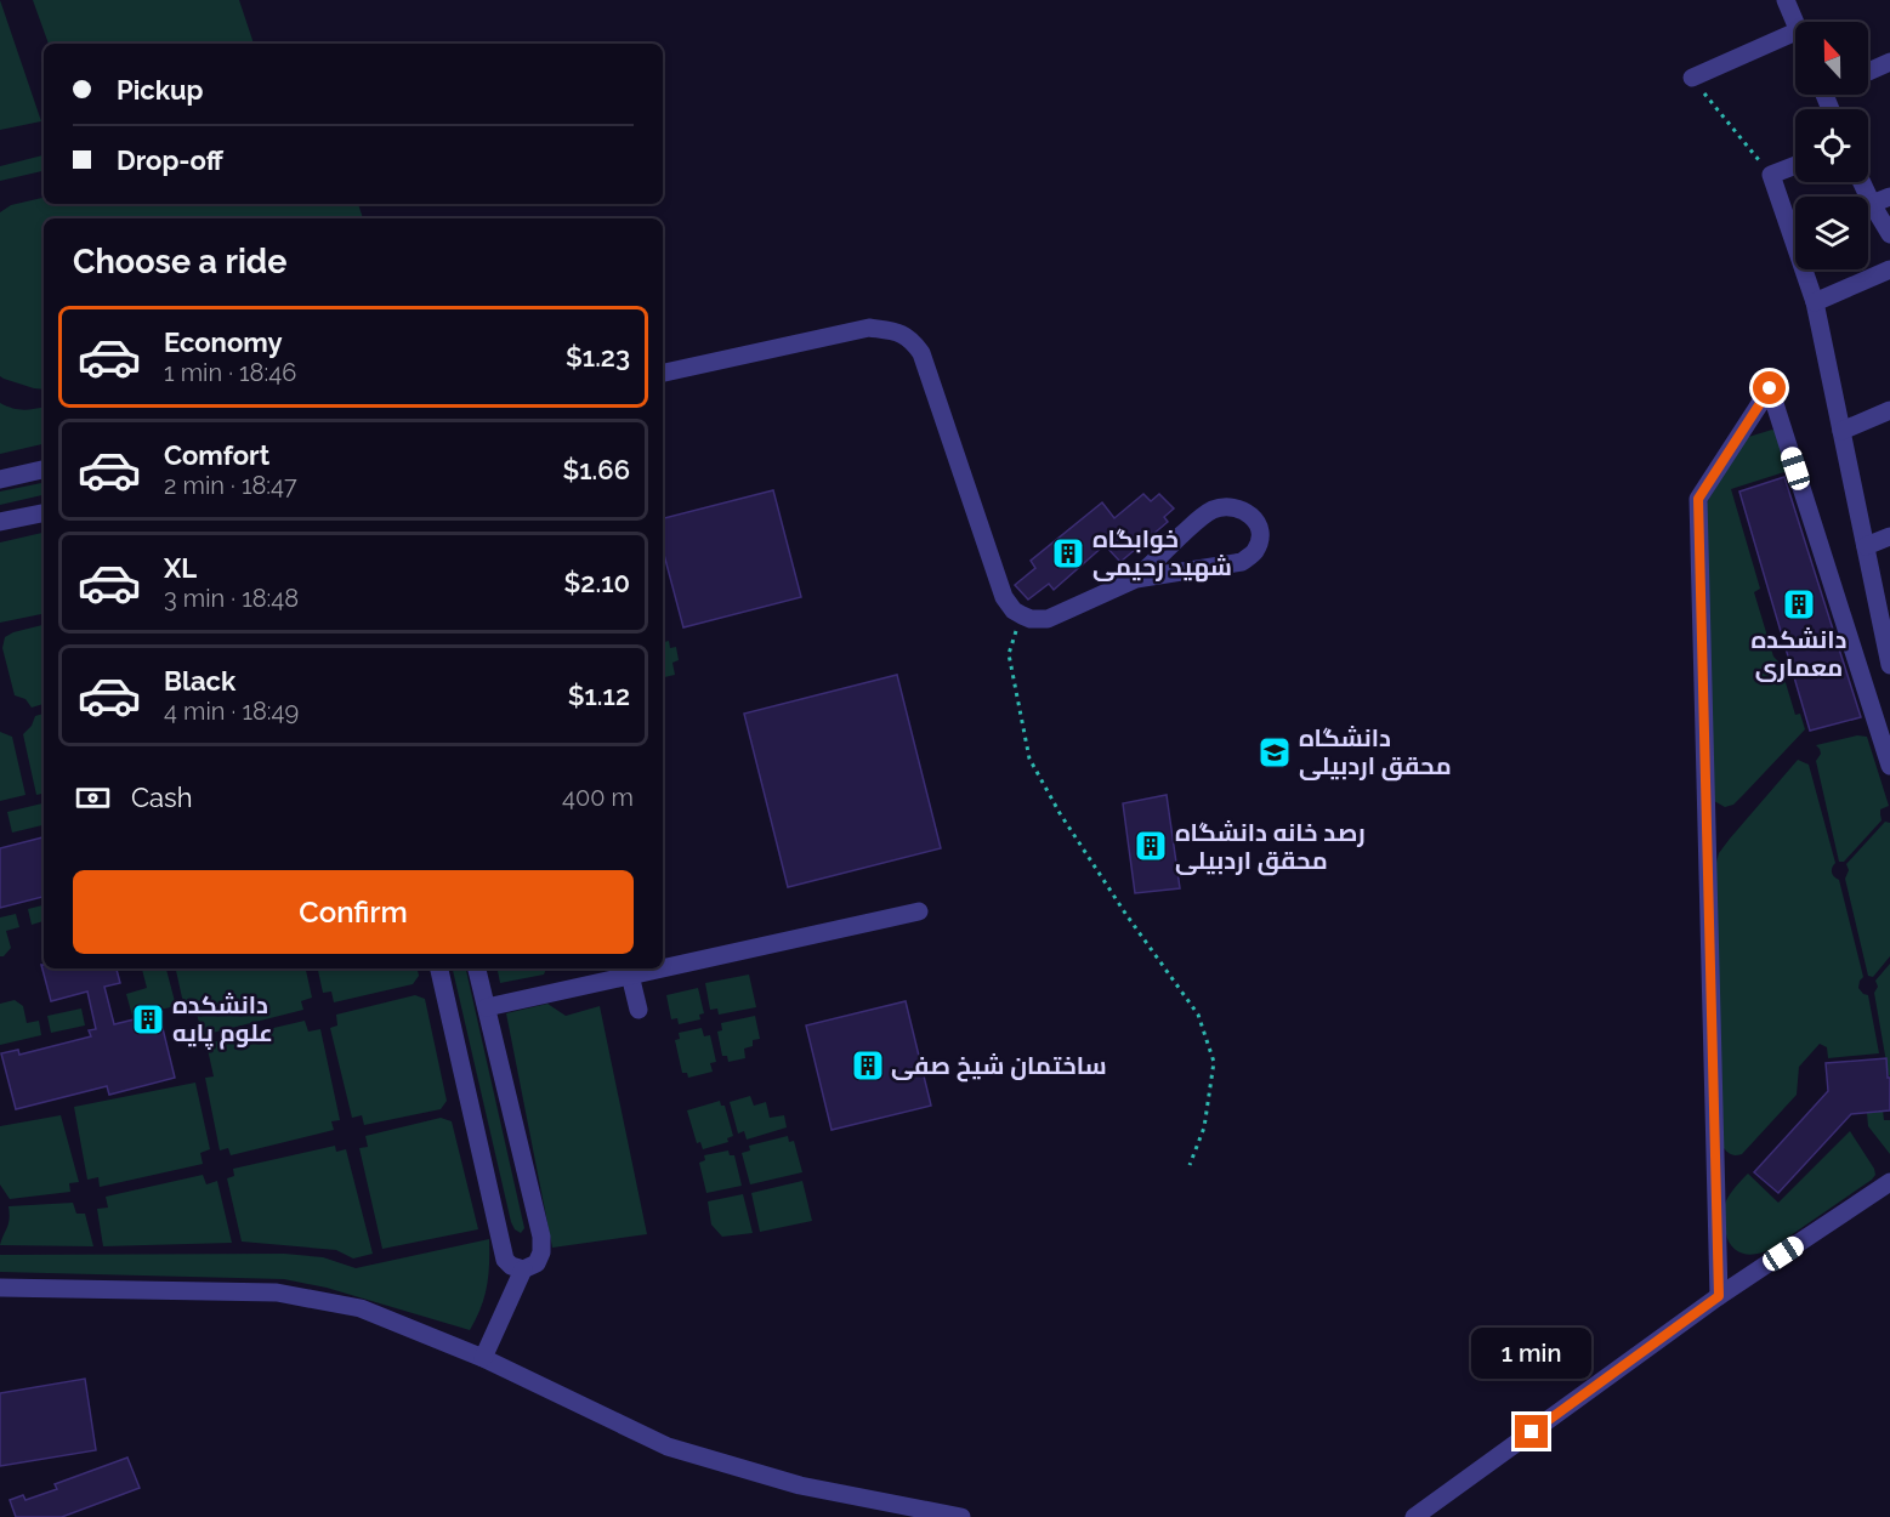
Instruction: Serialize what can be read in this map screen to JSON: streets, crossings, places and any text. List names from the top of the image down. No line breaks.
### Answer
{"places":{"building":["خوابگاه شهید رحیمی","دانشکده معماری","رصد خانه دانشگاه محقق اردبیلی","دانشکده علوم پایه","ساختمان شیخ صفی"],"school or university":["دانشگاه محقق اردبیلی"]},"north":"top","page":{"banner":["Pickup","Drop-off"],"heading":"Choose a ride","list":[{"name":"Economy","note":"1 min · 18:46","value":"$1.23"},{"name":"Comfort","note":"2 min · 18:47","value":"$1.66"},{"name":"XL","note":"3 min · 18:48","value":"$2.10"},{"name":"Black","note":"4 min · 18:49","value":"$1.12"}],"pay":["Cash","400 m"],"buttons":"Confirm","bubble":"1 min"}}
